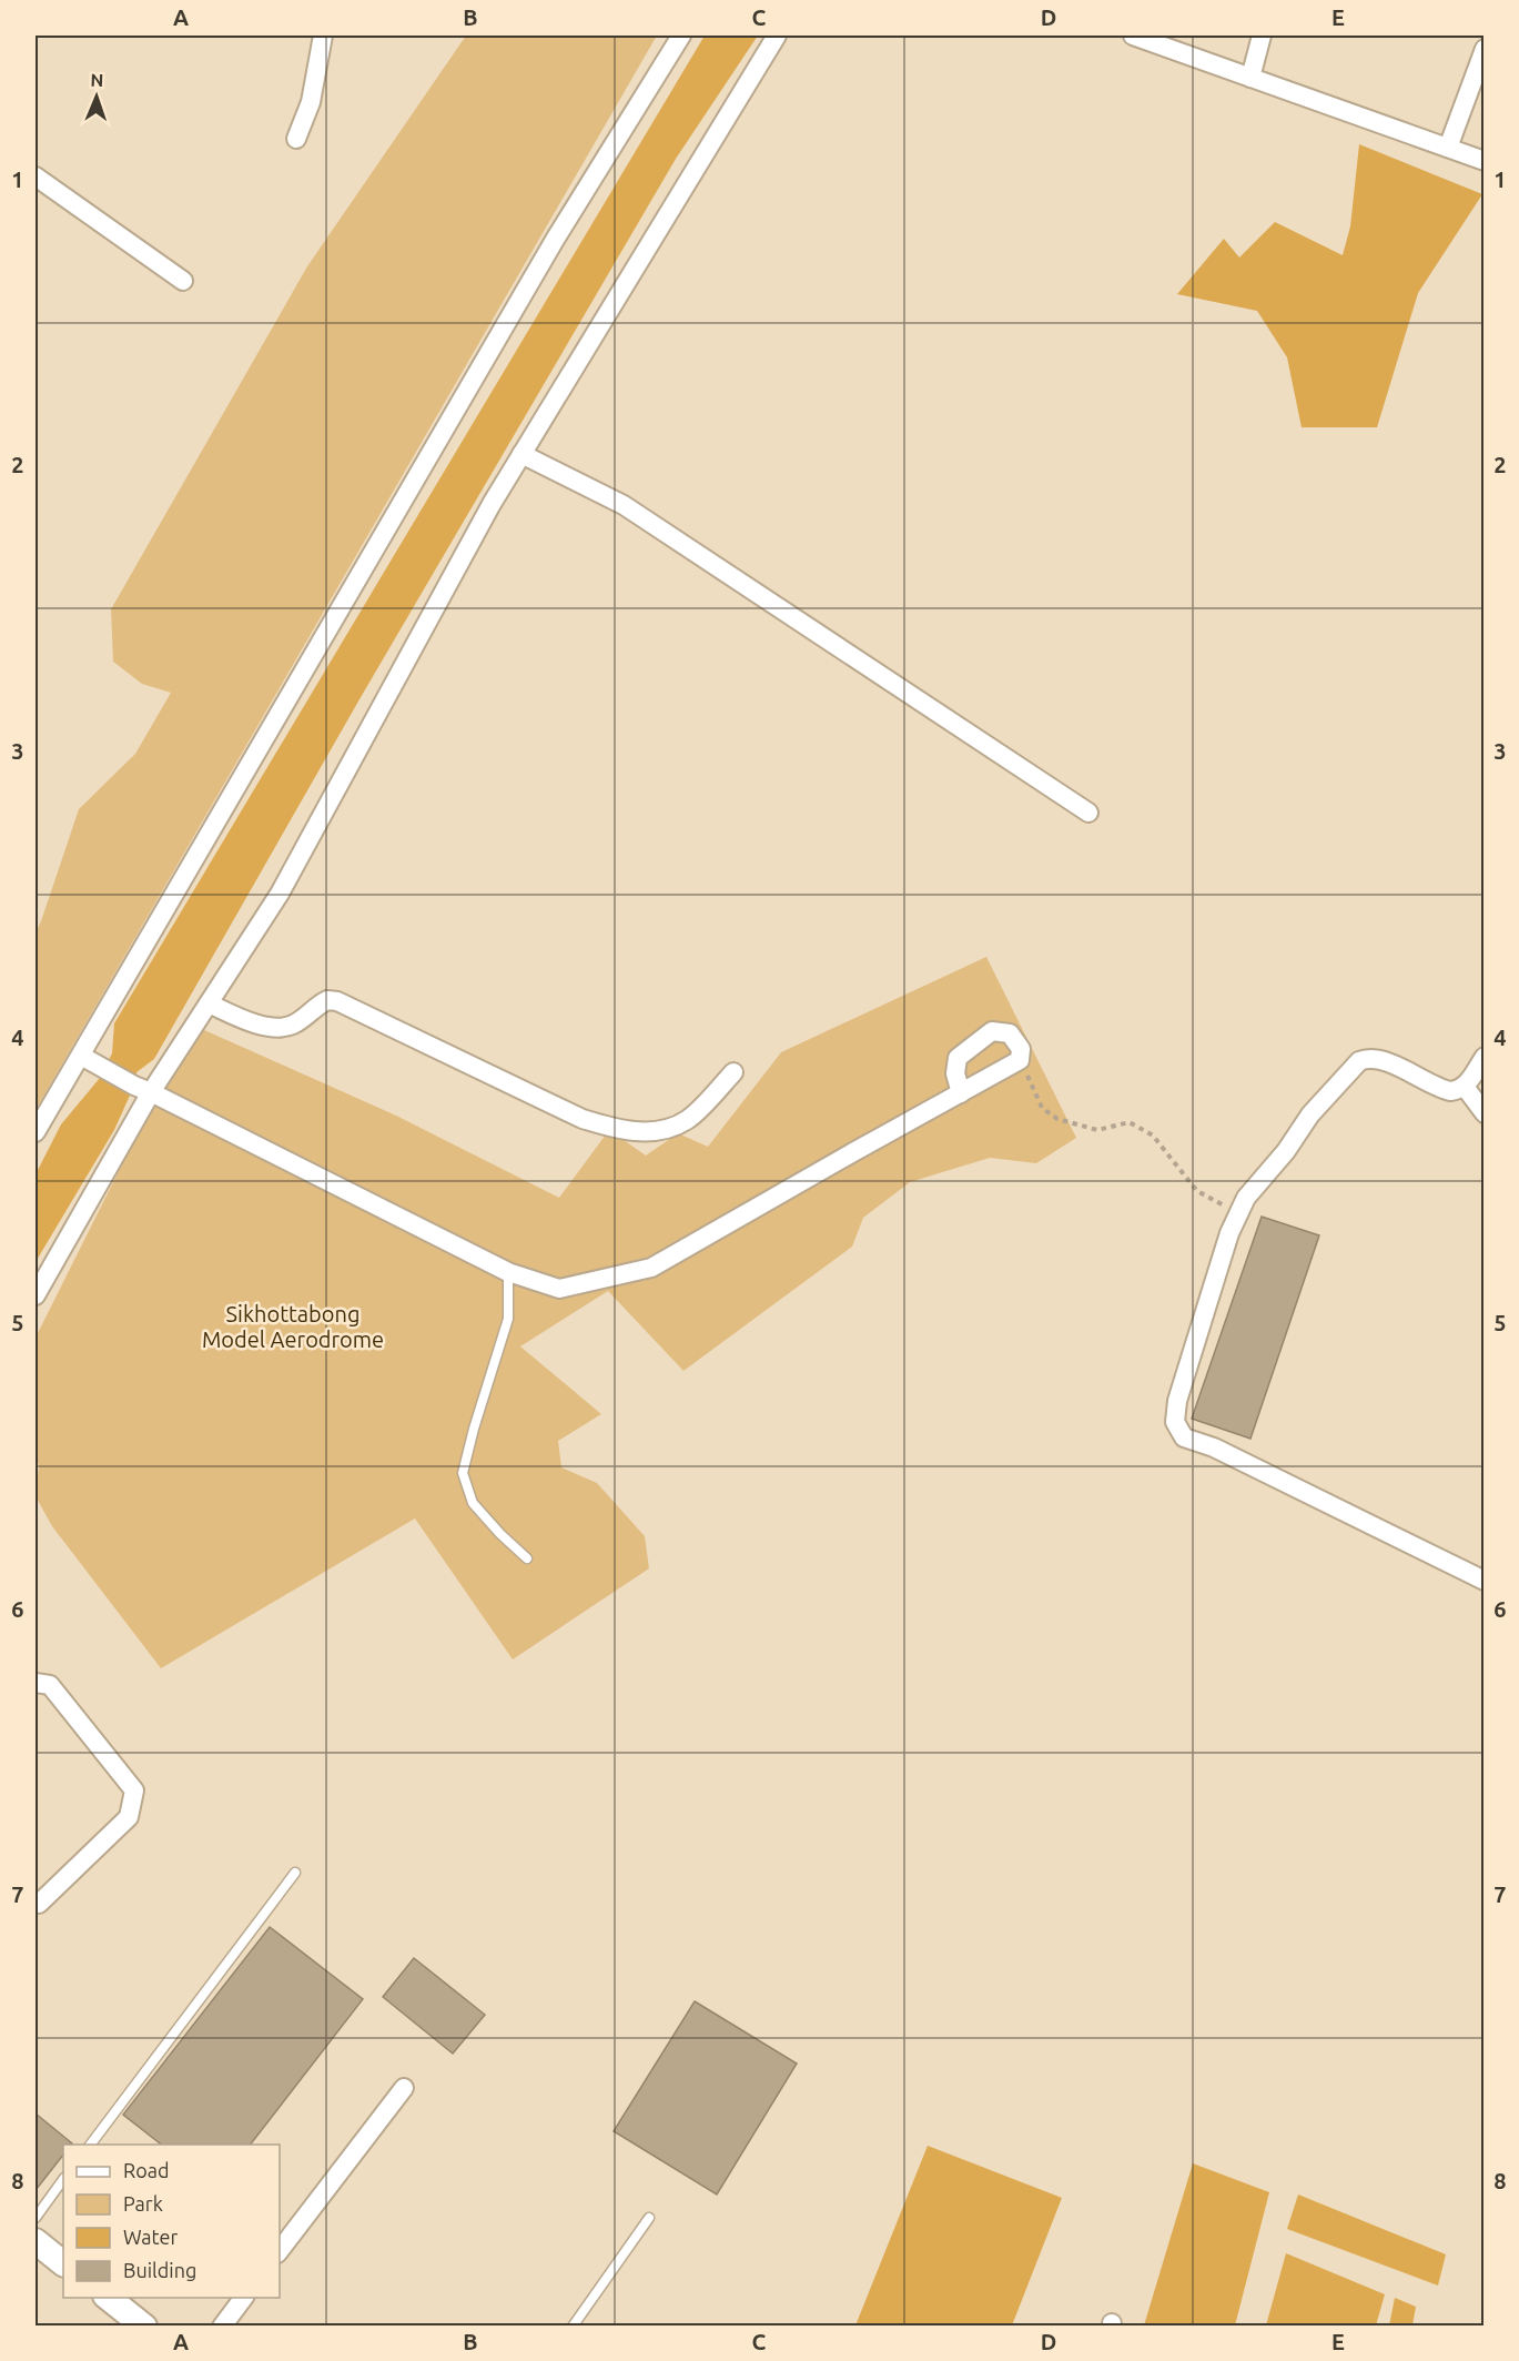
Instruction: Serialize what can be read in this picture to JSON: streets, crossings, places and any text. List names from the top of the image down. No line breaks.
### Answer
{"parks":["Sikhottabong Model Aerodrome"],"legend":["Road","Park","Water","Building"],"north":"top","grid":{"columns":["A","B","C","D","E"],"rows":["1","2","3","4","5","6","7","8"]}}
